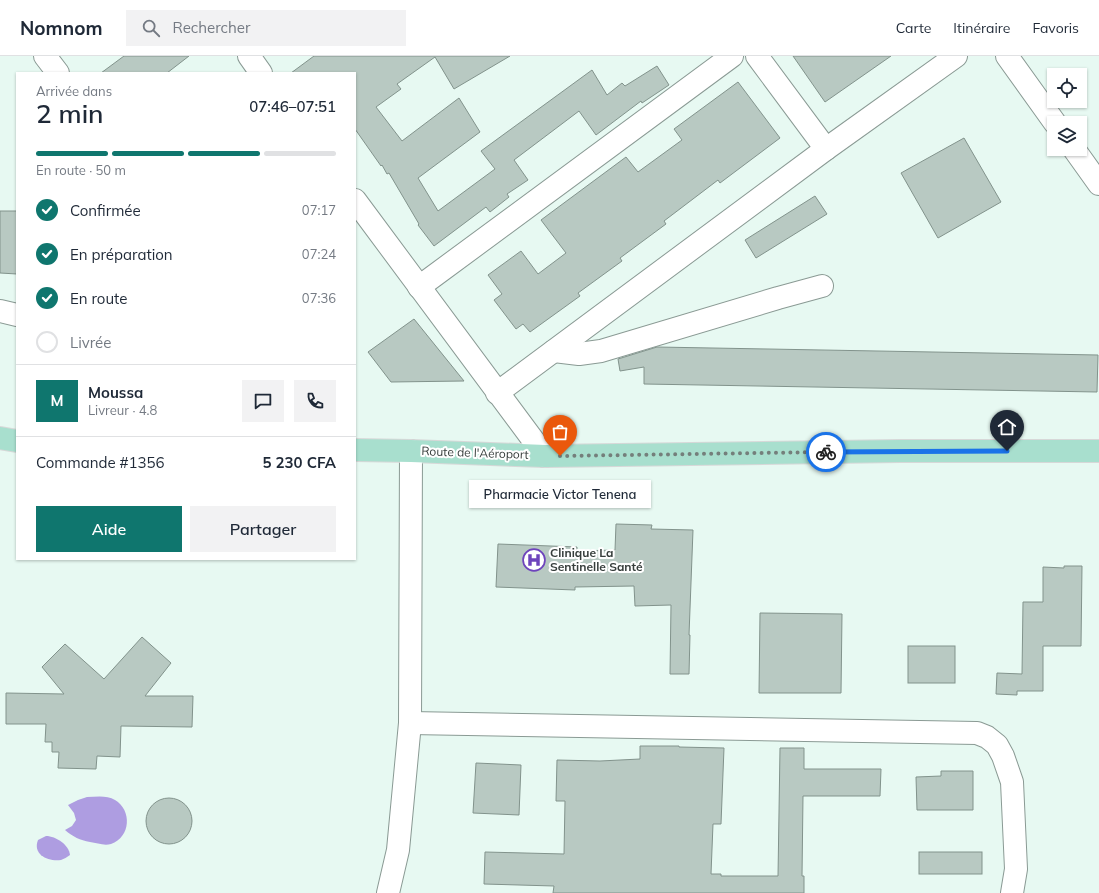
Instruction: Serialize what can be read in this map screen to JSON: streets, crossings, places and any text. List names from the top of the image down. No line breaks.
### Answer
{"streets":{"main road":["Route de l'Aéroport"]},"places":{"other":["Pharmacie Victor Tenena"],"hospital":["Clinique La Sentinelle Santé"]},"page":{"header":"Nomnom","search":"Rechercher","nav":["Carte","Itinéraire","Favoris"],"heading":["2 min","Arrivée dans","07:46–07:51"],"panel":["Moussa","Livreur · 4.8","Commande #1356","5 230 CFA"],"bar":"En route · 50 m","list":[["Confirmée","07:17"],["En préparation","07:24"],["En route","07:36"],"Livrée"],"round":"M","bubble":"Pharmacie Victor Tenena","buttons":["Aide","Partager"]}}
